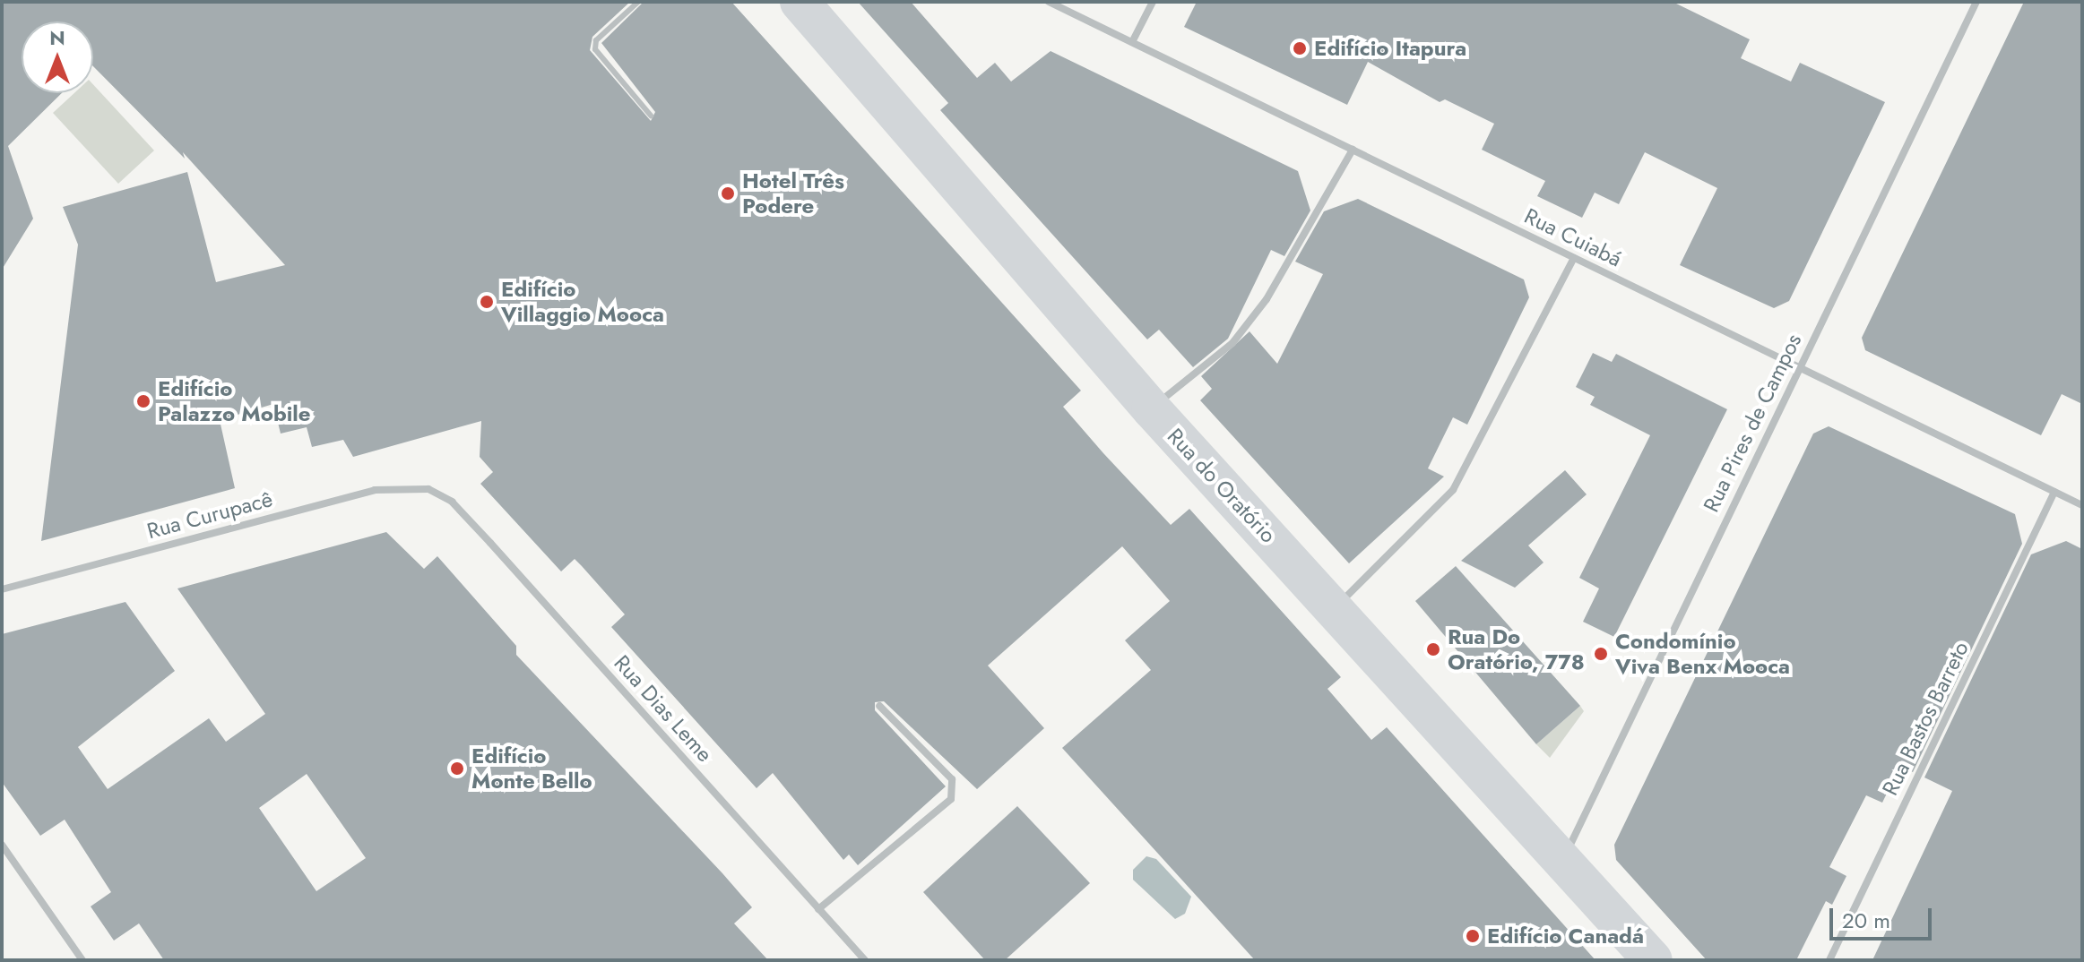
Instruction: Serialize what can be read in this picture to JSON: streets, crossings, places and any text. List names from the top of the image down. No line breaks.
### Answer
{"streets":{"street":["Rua Cuiabá","Rua Pires de Campos","Rua do Oratório","Rua Curupacê","Rua Dias Leme","Rua Bastos Barreto"]},"crossings":[["Rua Cuiabá","Rua Pires de Campos"],["Rua Cuiabá","Rua Bastos Barreto"],["Rua Pires de Campos","Rua do Oratório"],["Rua Curupacê","Rua Dias Leme"]],"places":["Edifício Itapura","Hotel Três Podere","Edifício Villaggio Mooca","Edifício Palazzo Mobile","Rua Do Oratório, 778","Condomínio Viva Benx Mooca","Edifício Monte Bello","Edifício Canadá"],"scale_bar":"20 m","north":"top"}
